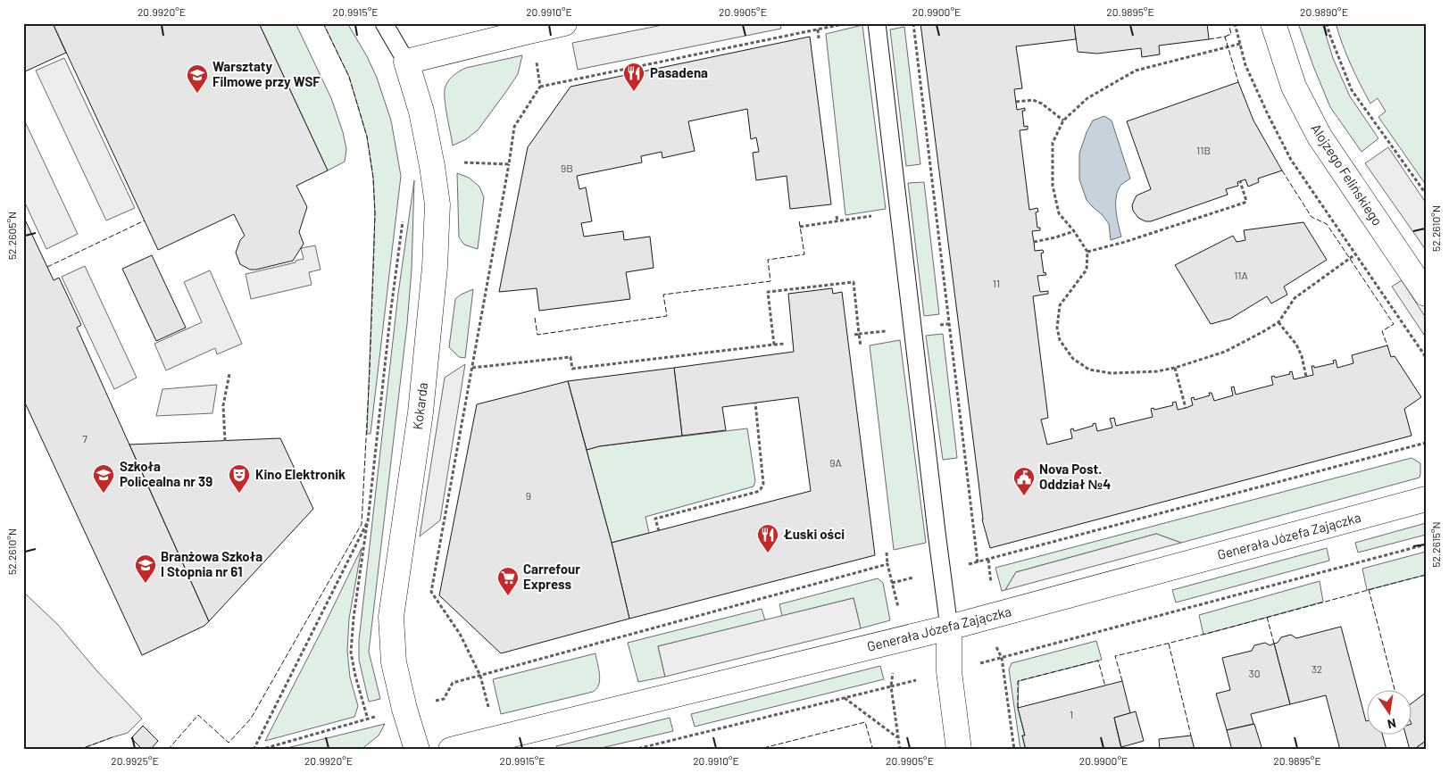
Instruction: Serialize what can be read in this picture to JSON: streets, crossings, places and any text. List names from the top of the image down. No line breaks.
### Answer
{"streets":{"street":["Alojzego Felińskiego","Kokarda","Generała Józefa Zajączka"]},"places":{"restaurant":["Pasadena","Łuski ości"],"school or university":["Warsztaty Filmowe przy WSF","Szkoła Policealna nr 39","Branżowa Szkoła I Stopnia nr 61"],"theatre":["Kino Elektronik"],"public building":["Nova Post. Oddział №4"],"supermarket":["Carrefour Express"]},"house_numbers":["11B","9B","11A","11","7","9A","9","32","30","1"],"north":"bottom","coordinates":["20.9920°E","20.9915°E","20.9910°E","20.9905°E","20.9900°E","20.9895°E","20.9890°E","52.2610°N","52.2605°N","52.2615°N","20.9925°E"]}
